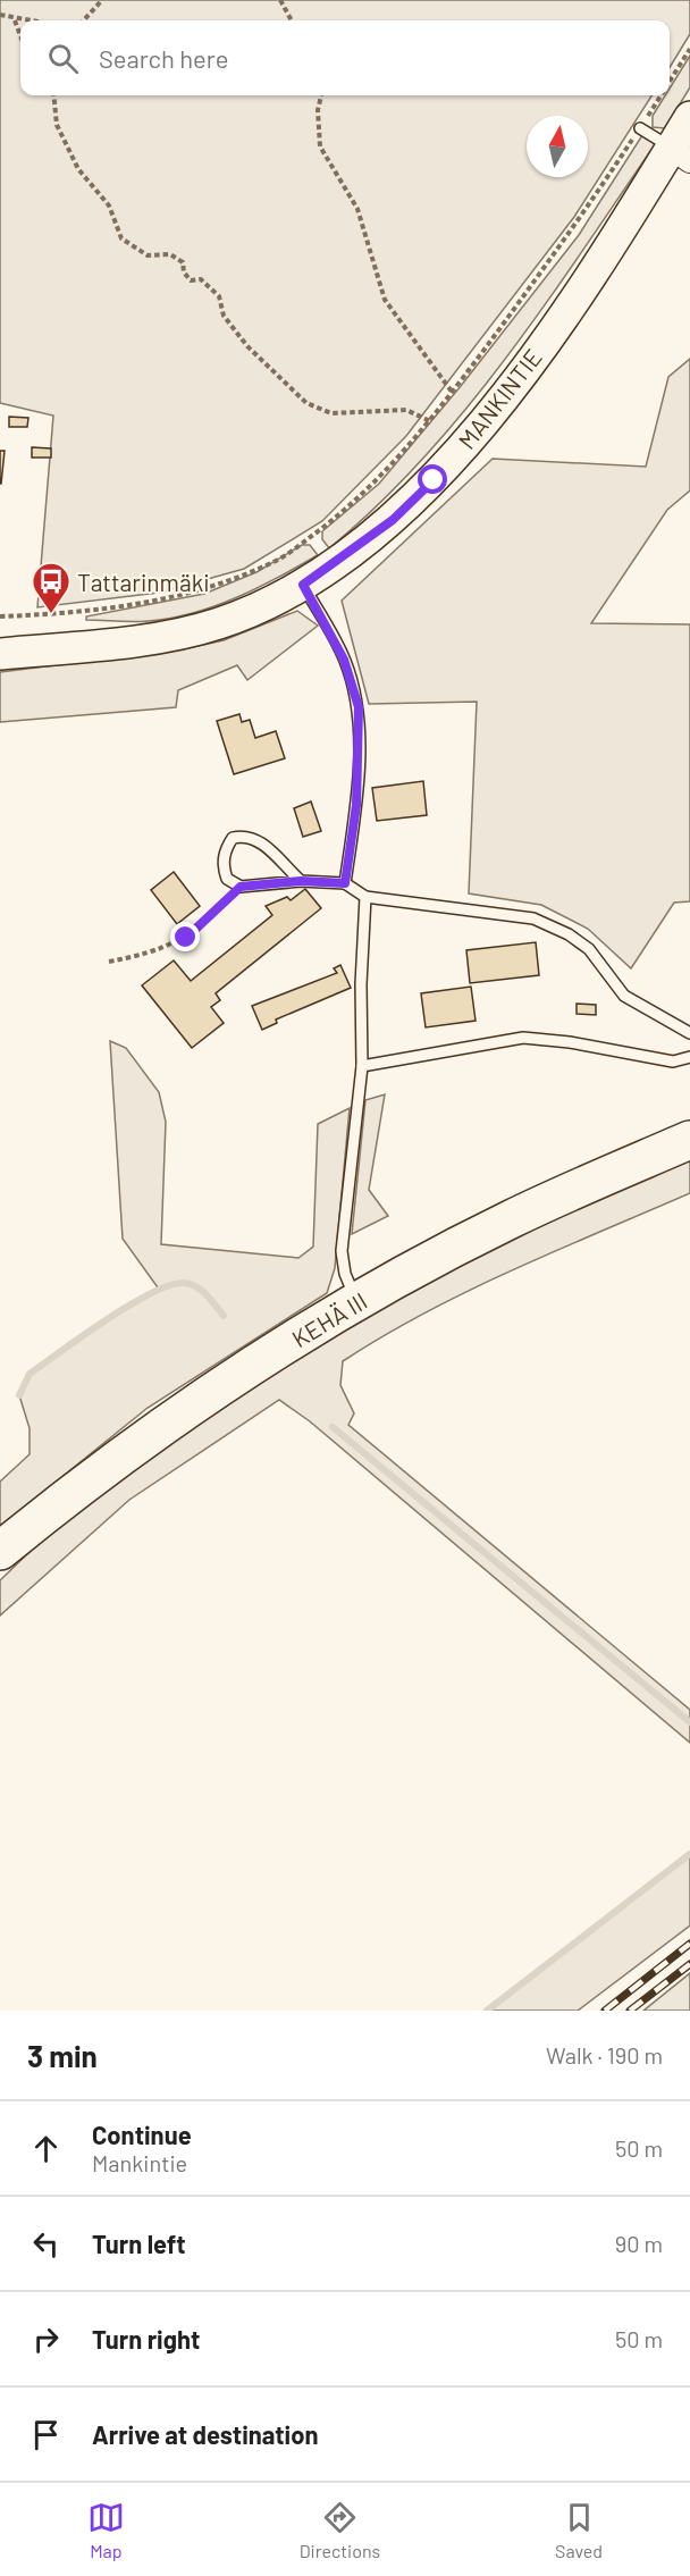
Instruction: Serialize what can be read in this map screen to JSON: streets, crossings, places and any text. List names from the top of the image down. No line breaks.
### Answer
{"streets":{"highway":["KEHÄ III"],"street":["MANKINTIE"]},"places":{"bus stop":["Tattarinmäki"]},"north":"top","page":{"search":"Search here","heading":["3 min","Walk · 190 m"],"list":[["Continue","Mankintie","50 m"],["Turn left","90 m"],["Turn right","50 m"],"Arrive at destination"],"nav":["Map","Directions","Saved"]}}
